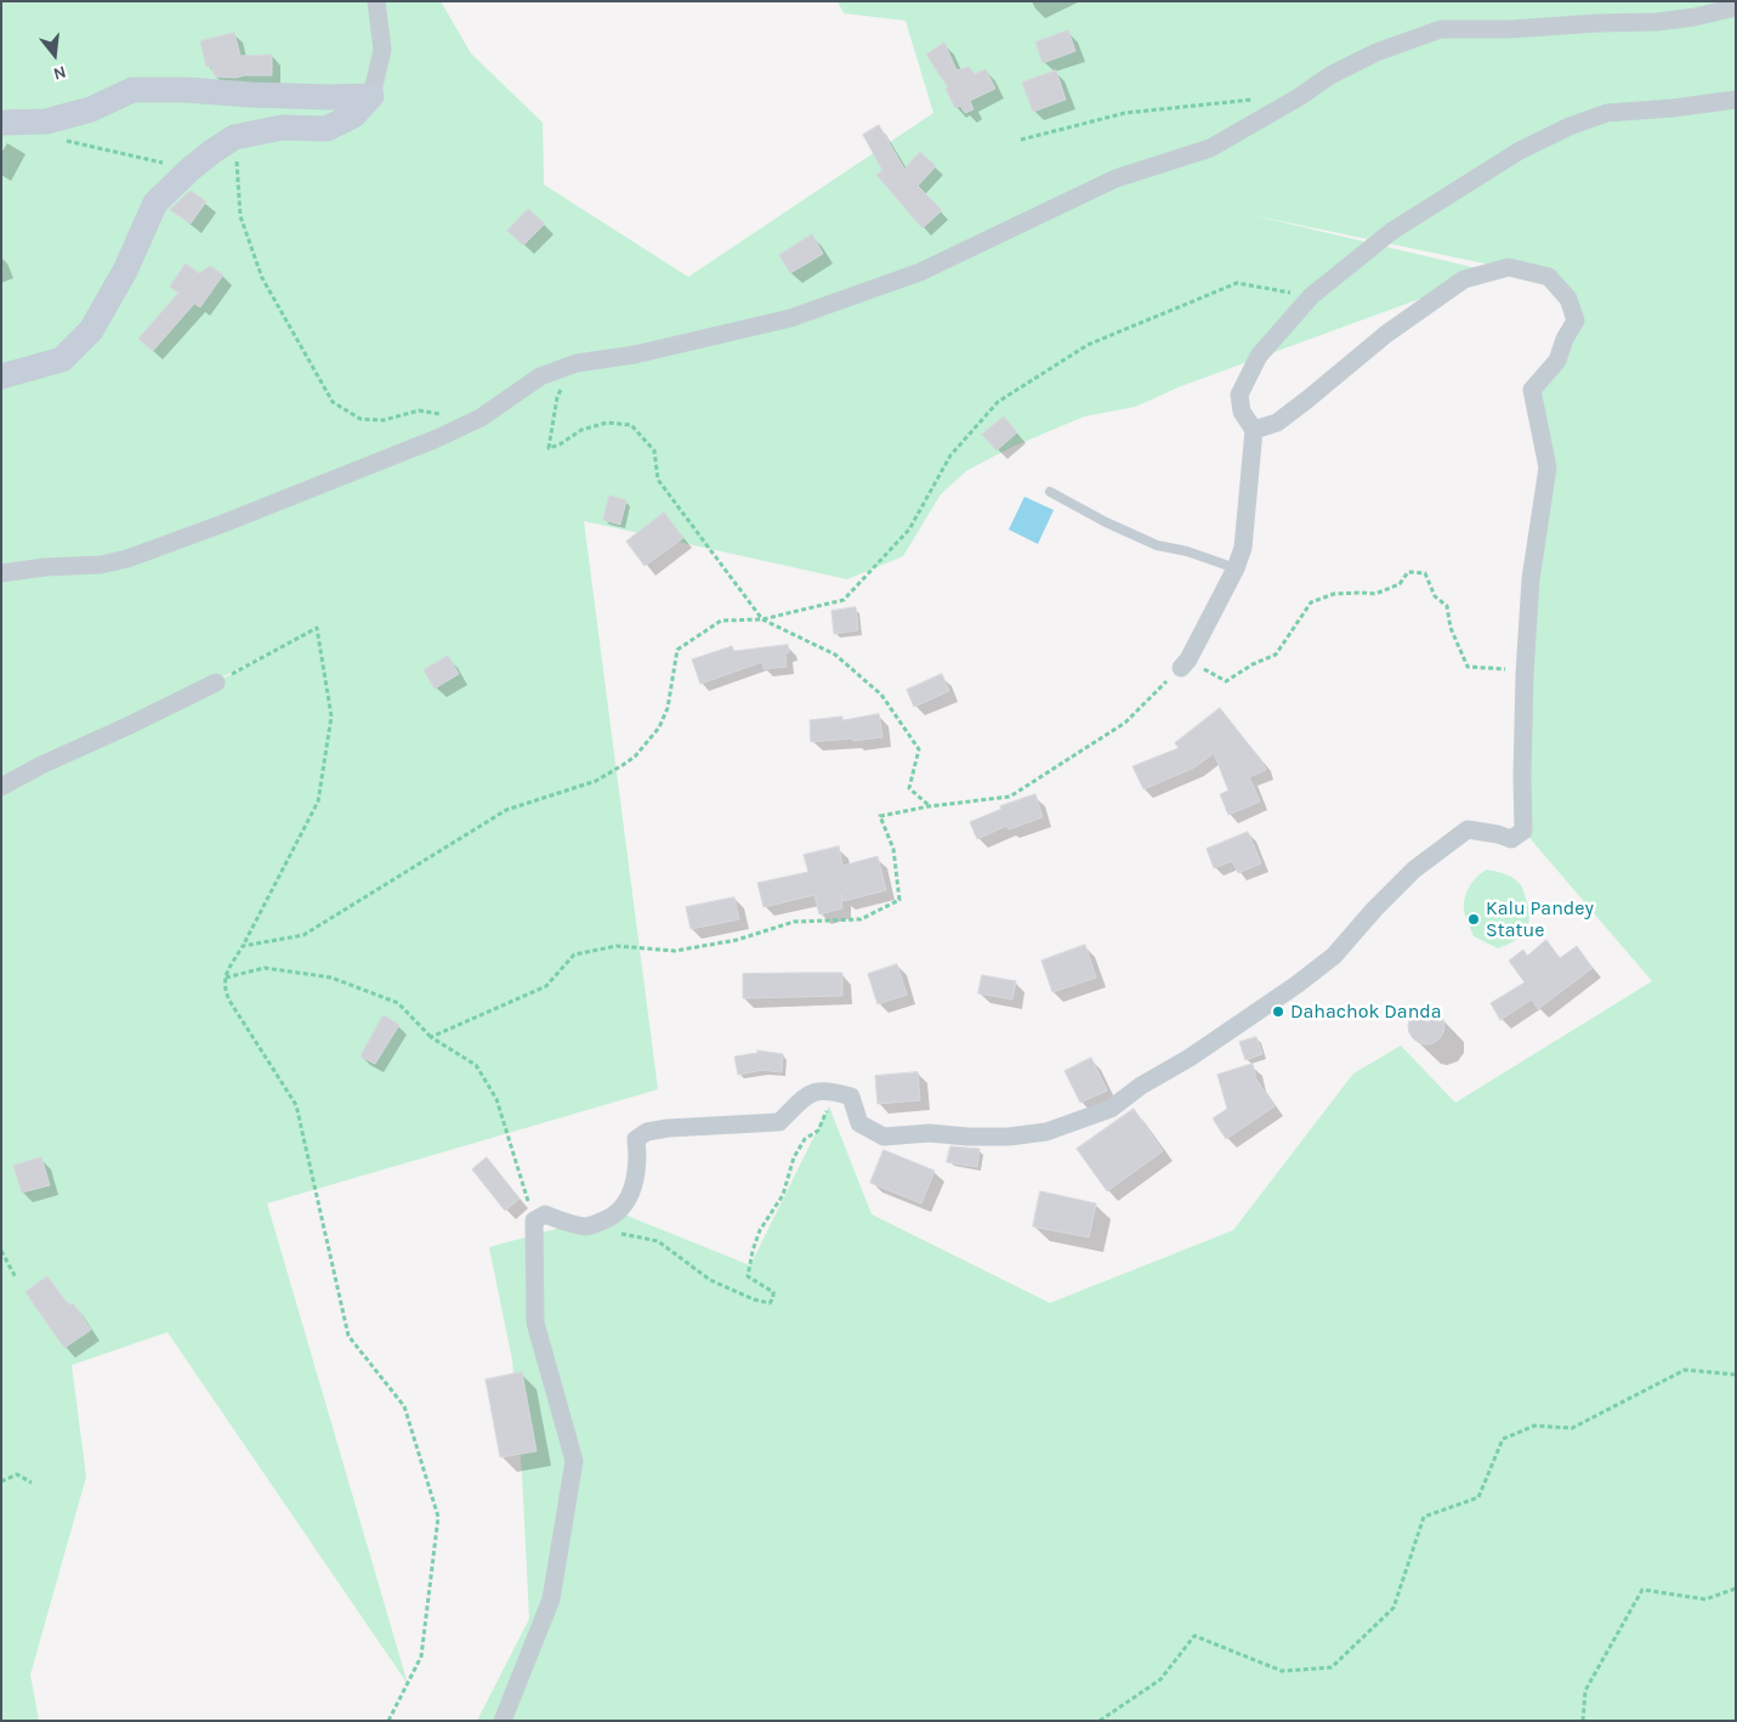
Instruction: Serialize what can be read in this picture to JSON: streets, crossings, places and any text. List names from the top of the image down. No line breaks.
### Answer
{"places":["Kalu Pandey Statue","Dahachok Danda"],"north":"bottom"}
